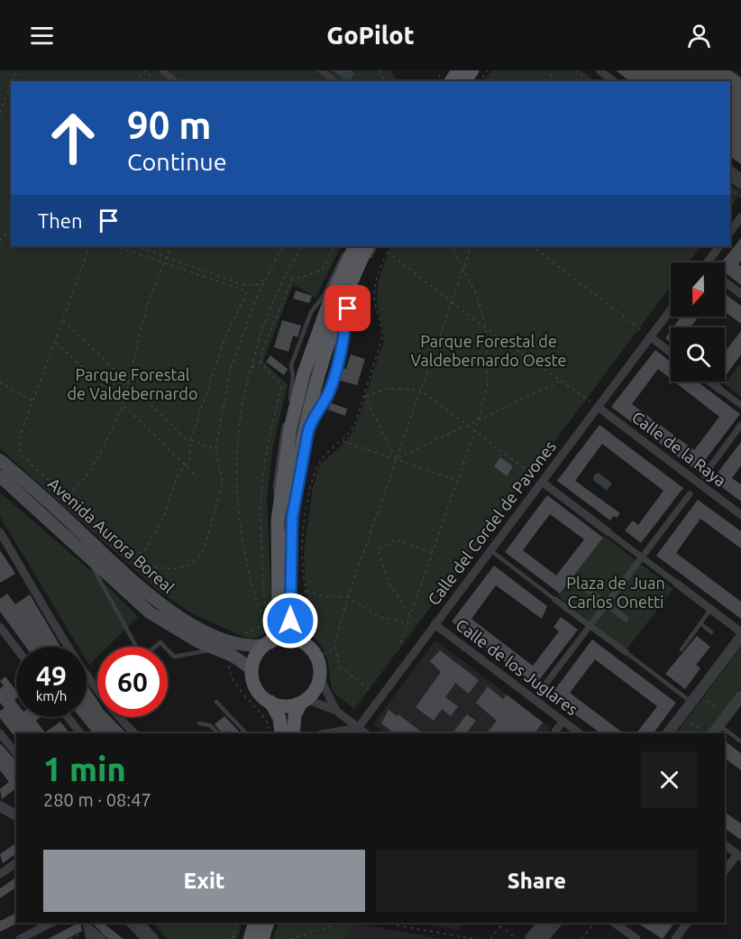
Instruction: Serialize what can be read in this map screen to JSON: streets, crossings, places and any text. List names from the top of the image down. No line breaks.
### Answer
{"streets":{"main road":["Avenida Aurora Boreal"],"street":["Calle de la Raya","Calle del Cordel de Pavones","Calle de los Juglares"]},"crossings":[["Calle de la Raya","Calle del Cordel de Pavones"],["Calle del Cordel de Pavones","Calle de los Juglares"]],"parks":["Parque Forestal de Valdebernardo Oeste","Parque Forestal de Valdebernardo","Plaza de Juan Carlos Onetti"],"north":"bottom","page":{"header":"GoPilot","turn":["90 m","Continue"],"then":"Then","speed":"49 km/h","limit":"60","heading":["1 min","280 m · 08:47"],"buttons":["Exit","Share"]}}
